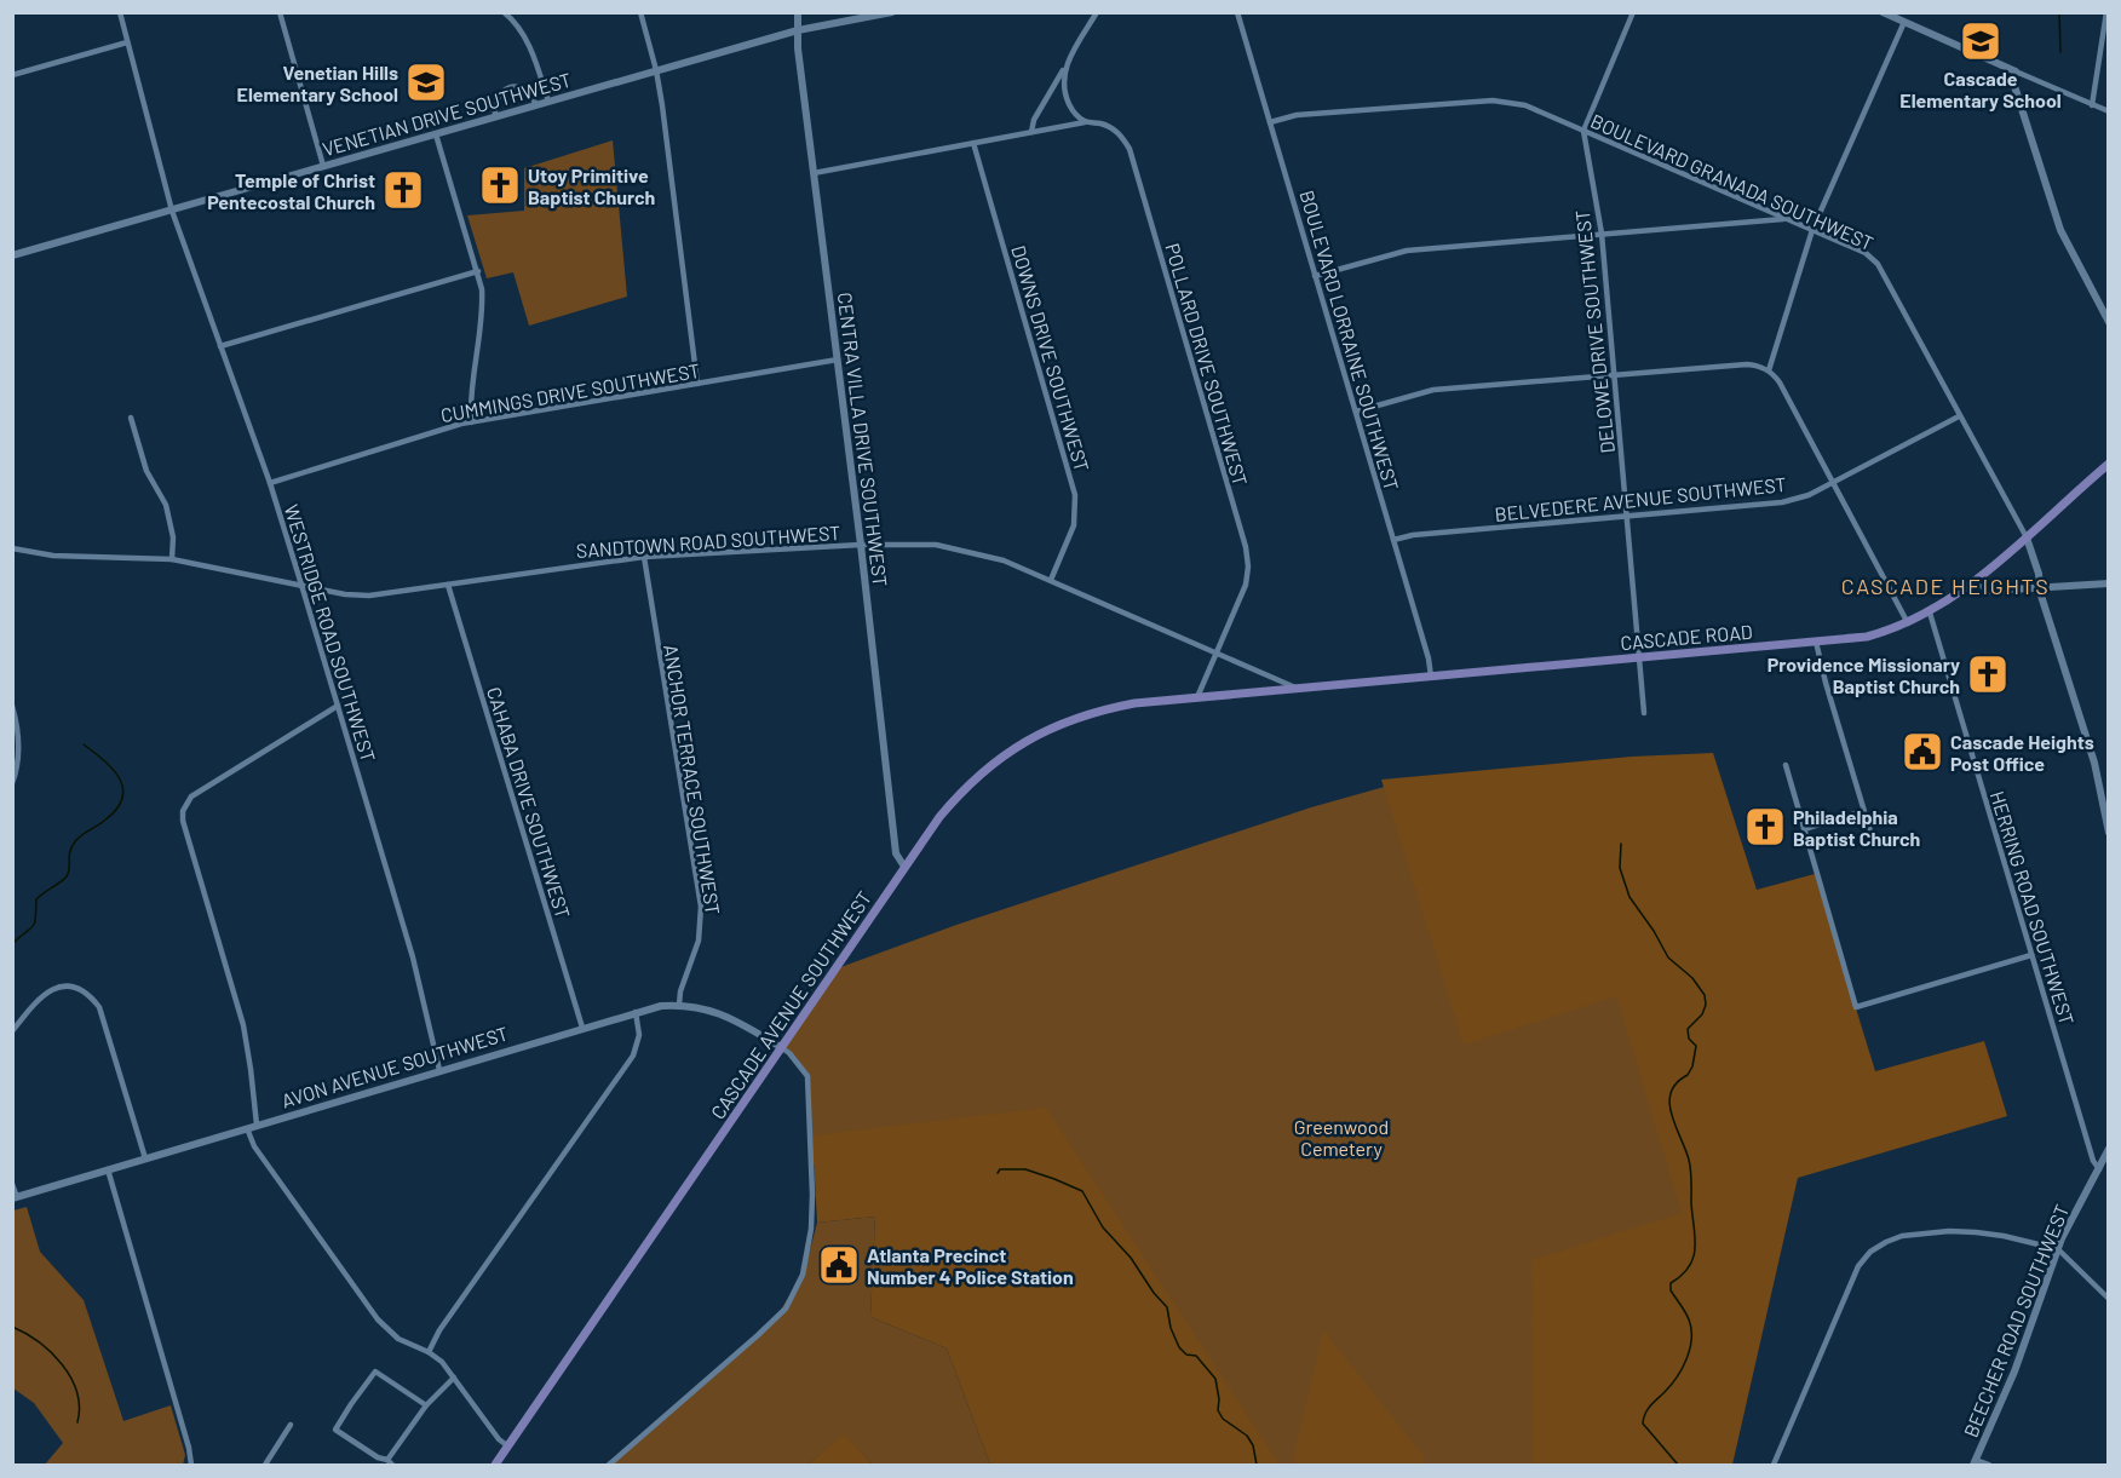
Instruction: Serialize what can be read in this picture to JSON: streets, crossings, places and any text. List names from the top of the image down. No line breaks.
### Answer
{"streets":{"main road":["CASCADE ROAD","CASCADE AVENUE SOUTHWEST"],"street":["VENETIAN DRIVE SOUTHWEST","BOULEVARD GRANADA SOUTHWEST","DELOWE DRIVE SOUTHWEST","BOULEVARD LORRAINE SOUTHWEST","DOWNS DRIVE SOUTHWEST","POLLARD DRIVE SOUTHWEST","CUMMINGS DRIVE SOUTHWEST","CENTRA VILLA DRIVE SOUTHWEST","BELVEDERE AVENUE SOUTHWEST","SANDTOWN ROAD SOUTHWEST","WESTRIDGE ROAD SOUTHWEST","ANCHOR TERRACE SOUTHWEST","CAHABA DRIVE SOUTHWEST","HERRING ROAD SOUTHWEST","AVON AVENUE SOUTHWEST","BEECHER ROAD SOUTHWEST"]},"crossings":[["VENETIAN DRIVE SOUTHWEST","CENTRA VILLA DRIVE SOUTHWEST"],["VENETIAN DRIVE SOUTHWEST","WESTRIDGE ROAD SOUTHWEST"],["BOULEVARD GRANADA SOUTHWEST","DELOWE DRIVE SOUTHWEST"],["BOULEVARD GRANADA SOUTHWEST","BOULEVARD LORRAINE SOUTHWEST"],["BOULEVARD GRANADA SOUTHWEST","BELVEDERE AVENUE SOUTHWEST"],["BOULEVARD GRANADA SOUTHWEST","CASCADE ROAD"],["DELOWE DRIVE SOUTHWEST","BELVEDERE AVENUE SOUTHWEST"],["DELOWE DRIVE SOUTHWEST","CASCADE ROAD"],["BOULEVARD LORRAINE SOUTHWEST","BELVEDERE AVENUE SOUTHWEST"],["BOULEVARD LORRAINE SOUTHWEST","CASCADE ROAD"],["DOWNS DRIVE SOUTHWEST","SANDTOWN ROAD SOUTHWEST"],["POLLARD DRIVE SOUTHWEST","SANDTOWN ROAD SOUTHWEST"],["POLLARD DRIVE SOUTHWEST","CASCADE AVENUE SOUTHWEST"],["CUMMINGS DRIVE SOUTHWEST","CENTRA VILLA DRIVE SOUTHWEST"],["CUMMINGS DRIVE SOUTHWEST","WESTRIDGE ROAD SOUTHWEST"],["CENTRA VILLA DRIVE SOUTHWEST","SANDTOWN ROAD SOUTHWEST"],["CENTRA VILLA DRIVE SOUTHWEST","CASCADE AVENUE SOUTHWEST"],["SANDTOWN ROAD SOUTHWEST","WESTRIDGE ROAD SOUTHWEST"],["SANDTOWN ROAD SOUTHWEST","CASCADE ROAD"],["SANDTOWN ROAD SOUTHWEST","ANCHOR TERRACE SOUTHWEST"],["SANDTOWN ROAD SOUTHWEST","CAHABA DRIVE SOUTHWEST"],["WESTRIDGE ROAD SOUTHWEST","AVON AVENUE SOUTHWEST"],["CASCADE ROAD","HERRING ROAD SOUTHWEST"],["CASCADE ROAD","CASCADE AVENUE SOUTHWEST"],["ANCHOR TERRACE SOUTHWEST","AVON AVENUE SOUTHWEST"],["CAHABA DRIVE SOUTHWEST","AVON AVENUE SOUTHWEST"],["HERRING ROAD SOUTHWEST","BEECHER ROAD SOUTHWEST"],["CASCADE AVENUE SOUTHWEST","AVON AVENUE SOUTHWEST"]],"districts":["CASCADE HEIGHTS"],"parks":["Greenwood Cemetery"],"places":{"school or university":["Cascade Elementary School","Venetian Hills Elementary School"],"church":["Utoy Primitive Baptist Church","Temple of Christ Pentecostal Church","Providence Missionary Baptist Church","Philadelphia Baptist Church"],"public building":["Cascade Heights Post Office","Atlanta Precinct Number 4 Police Station"]}}
